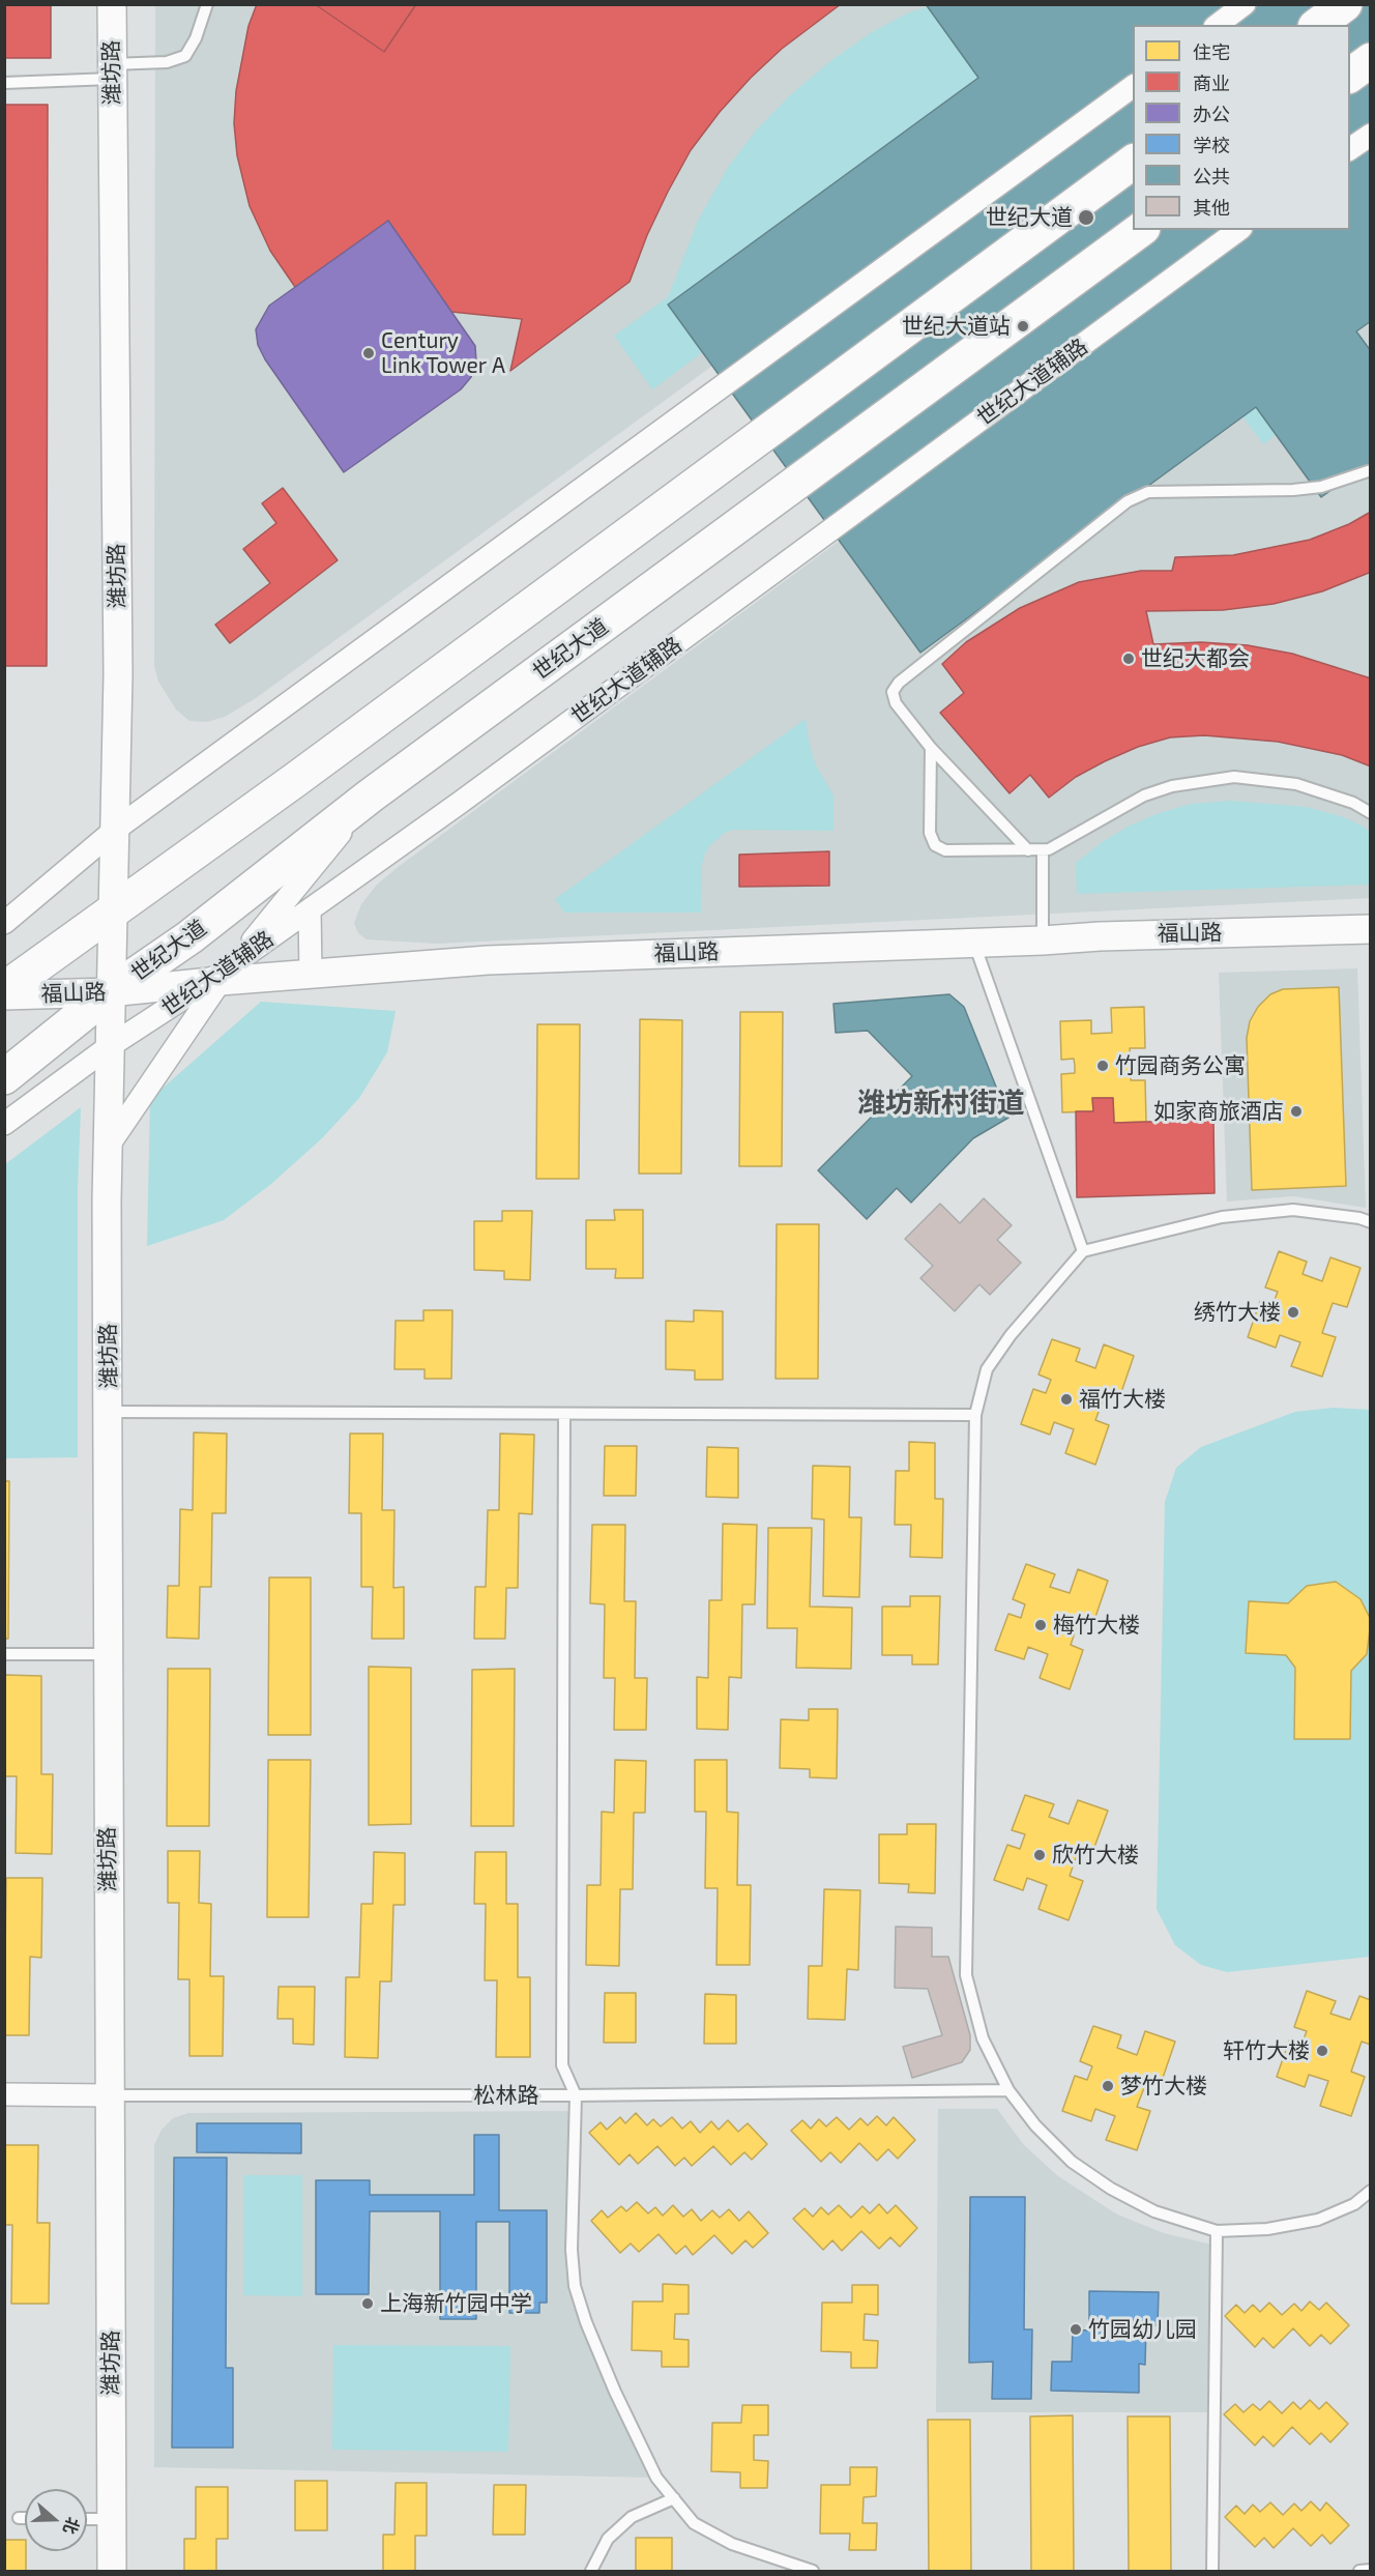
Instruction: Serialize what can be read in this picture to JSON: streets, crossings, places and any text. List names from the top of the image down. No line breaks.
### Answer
{"streets":{"main road":["世纪大道"],"street":["潍坊路","世纪大道辅路","福山路","松林路"]},"crossings":[["潍坊路","世纪大道辅路"],["潍坊路","世纪大道"],["潍坊路","福山路"],["潍坊路","松林路"],["世纪大道辅路","福山路"],["世纪大道","福山路"]],"districts":["潍坊新村街道"],"places":["世纪大道","世纪大道站","Century Link Tower A","世纪大都会","竹园商务公寓","如家商旅酒店","绣竹大楼","福竹大楼","梅竹大楼","欣竹大楼","轩竹大楼","梦竹大楼","上海新竹园中学","竹园幼儿园"],"legend":["住宅","商业","办公","学校","公共","其他"],"north":"right"}
